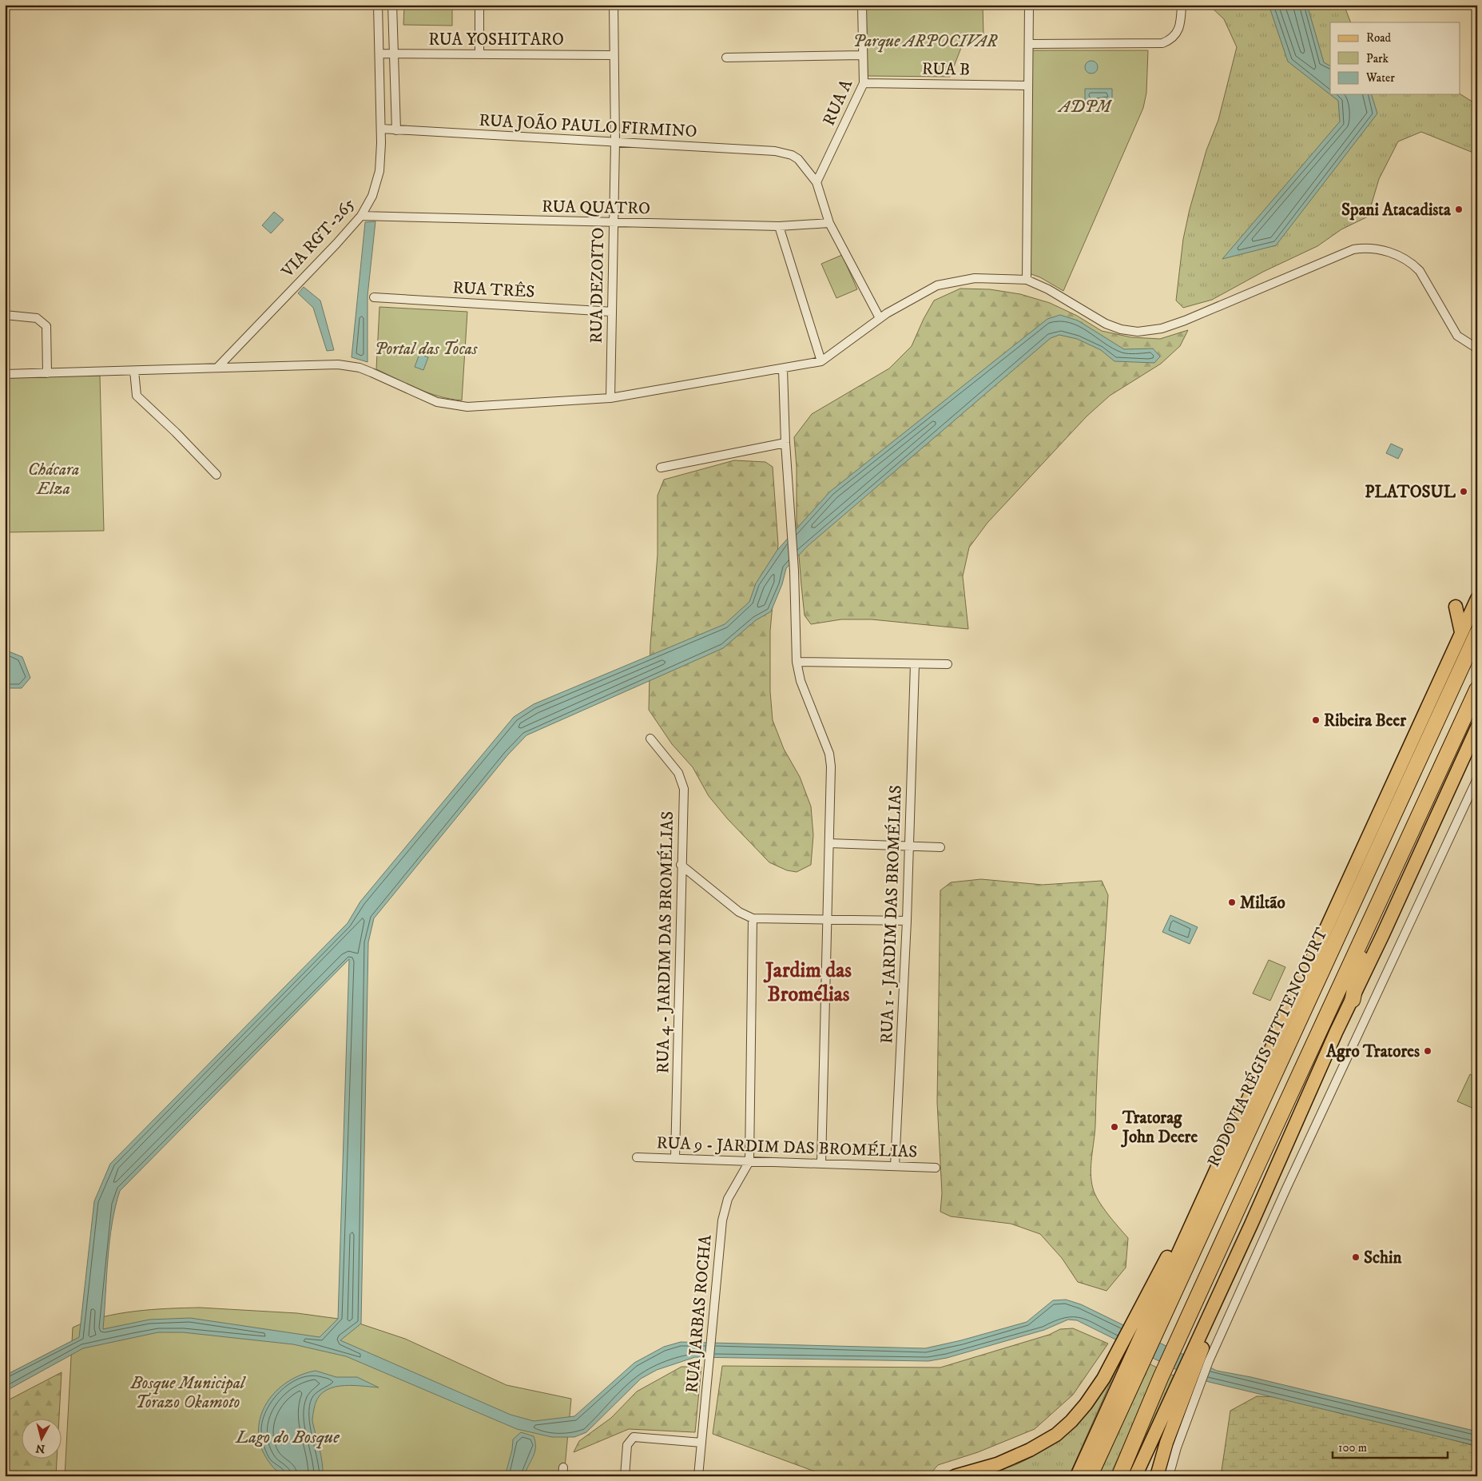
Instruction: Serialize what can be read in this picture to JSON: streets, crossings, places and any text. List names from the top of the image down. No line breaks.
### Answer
{"streets":{"highway":["RODOVIA RÉGIS BITTENCOURT"],"street":["RUA YOSHITARO","RUA B","RUA A","RUA JOÃO PAULO FIRMINO","RUA QUATRO","VIA RGT-265","RUA DEZOITO","RUA TRÊS","RUA 1 - JARDIM DAS BROMÉLIAS","RUA 4 - JARDIM DAS BROMÉLIAS","RUA 9 - JARDIM DAS BROMÉLIAS","RUA JARBAS ROCHA"]},"crossings":[["RUA YOSHITARO","VIA RGT-265"],["RUA YOSHITARO","RUA DEZOITO"],["RUA B","RUA A"],["RUA A","RUA JOÃO PAULO FIRMINO"],["RUA JOÃO PAULO FIRMINO","VIA RGT-265"],["RUA JOÃO PAULO FIRMINO","RUA DEZOITO"],["RUA QUATRO","VIA RGT-265"],["RUA QUATRO","RUA DEZOITO"],["RUA DEZOITO","RUA TRÊS"],["RUA 1 - JARDIM DAS BROMÉLIAS","RUA 9 - JARDIM DAS BROMÉLIAS"],["RUA 4 - JARDIM DAS BROMÉLIAS","RUA 9 - JARDIM DAS BROMÉLIAS"],["RUA 9 - JARDIM DAS BROMÉLIAS","RUA JARBAS ROCHA"]],"districts":["Jardim das Bromélias"],"water":["Lago do Bosque"],"parks":["Parque ARPOCIVAR","ADPM","Portal das Tocas","Chácara Elza","Bosque Municipal Torazo Okamoto"],"places":["Spani Atacadista","PLATOSUL","Ribeira Beer","Miltão","Agro Tratores","Tratorag John Deere","Schin"],"legend":["Road","Park","Water"],"scale_bar":"100 m","north":"bottom"}
